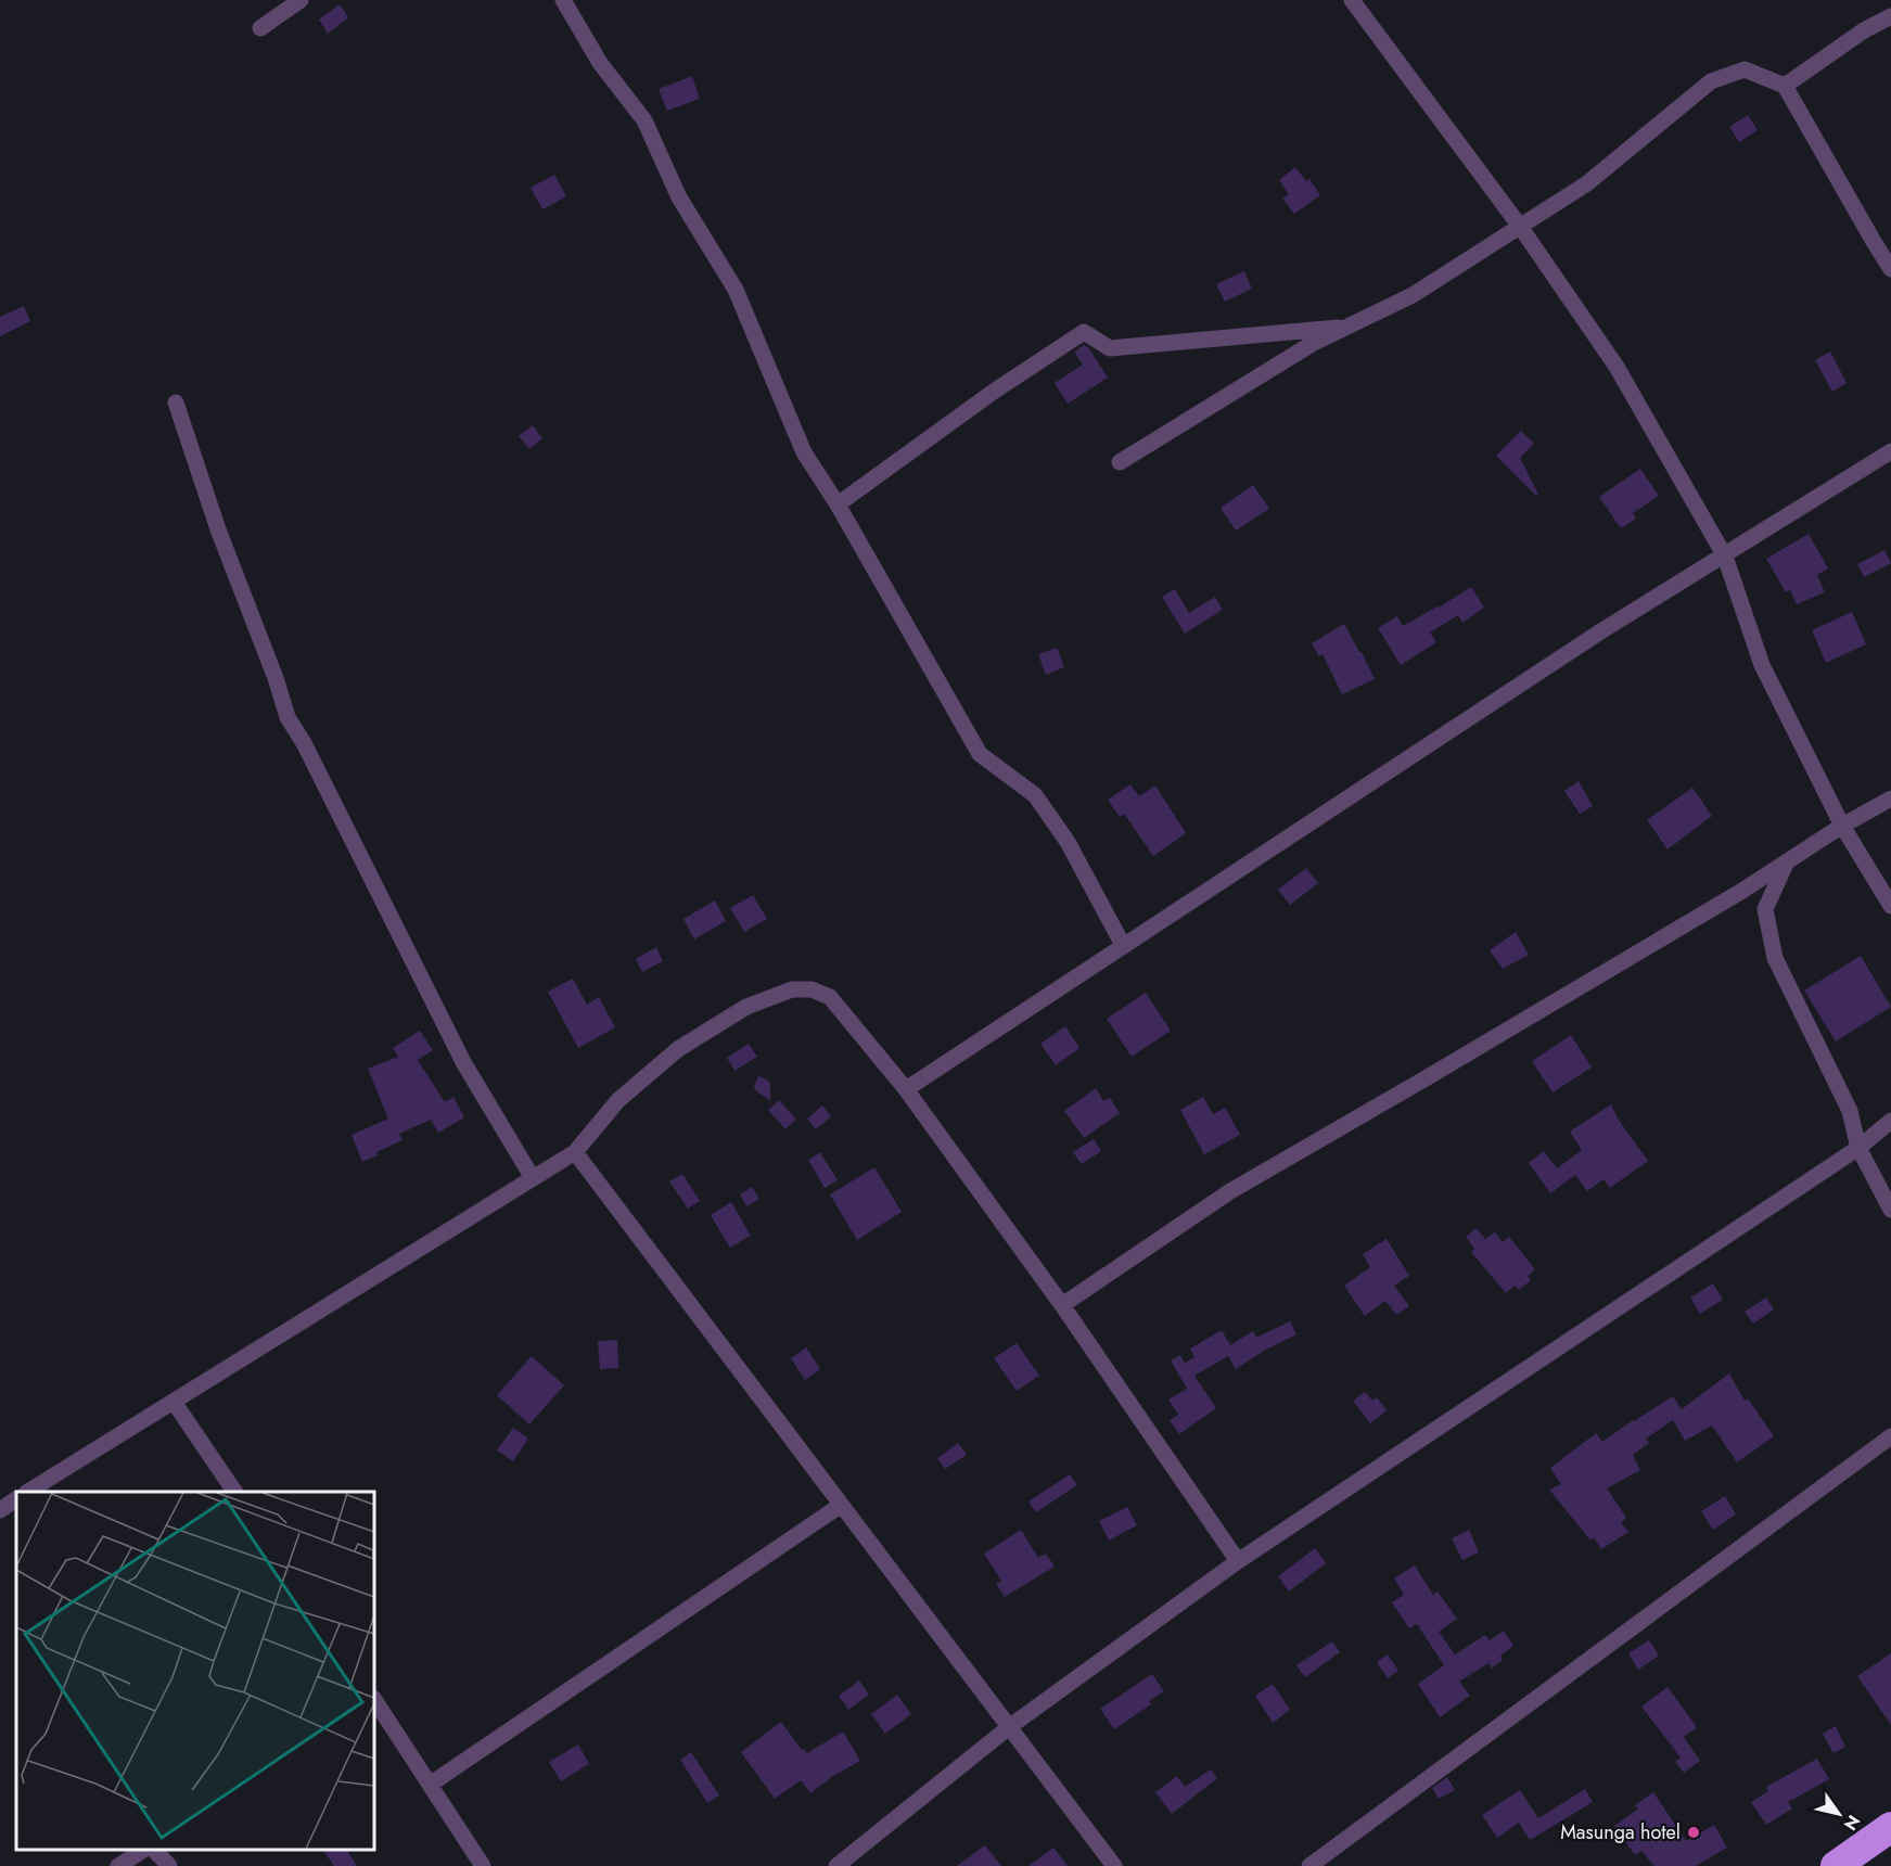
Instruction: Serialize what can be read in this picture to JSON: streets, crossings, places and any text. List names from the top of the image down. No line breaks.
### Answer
{"places":["Masunga hotel"],"north":"bottom right"}
